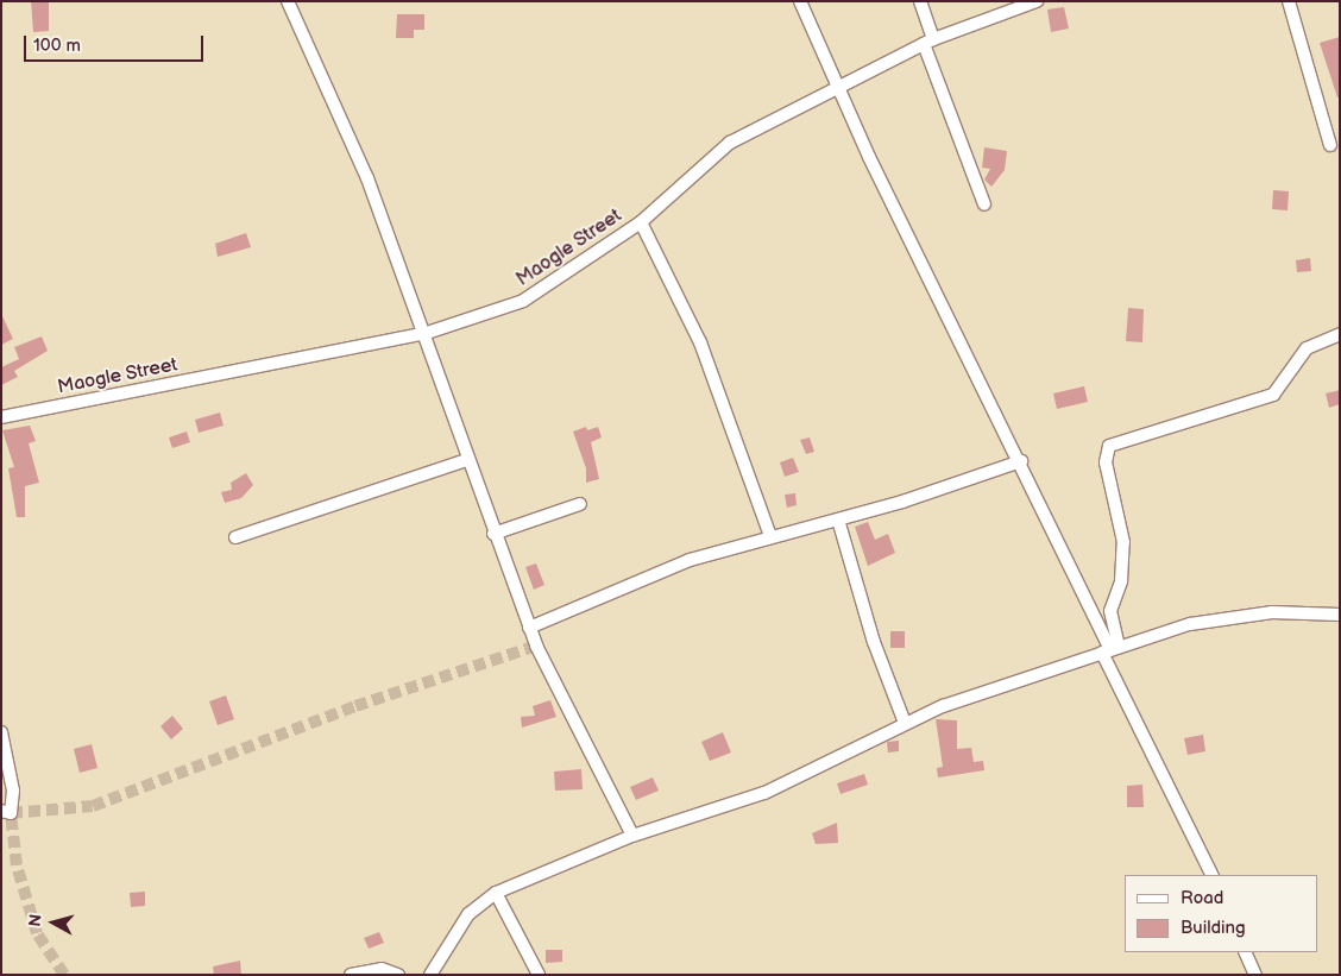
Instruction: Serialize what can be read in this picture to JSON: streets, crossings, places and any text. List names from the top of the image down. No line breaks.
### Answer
{"streets":{"street":["Maogle Street"]},"legend":["Road","Building"],"scale_bar":"100 m","north":"left"}
